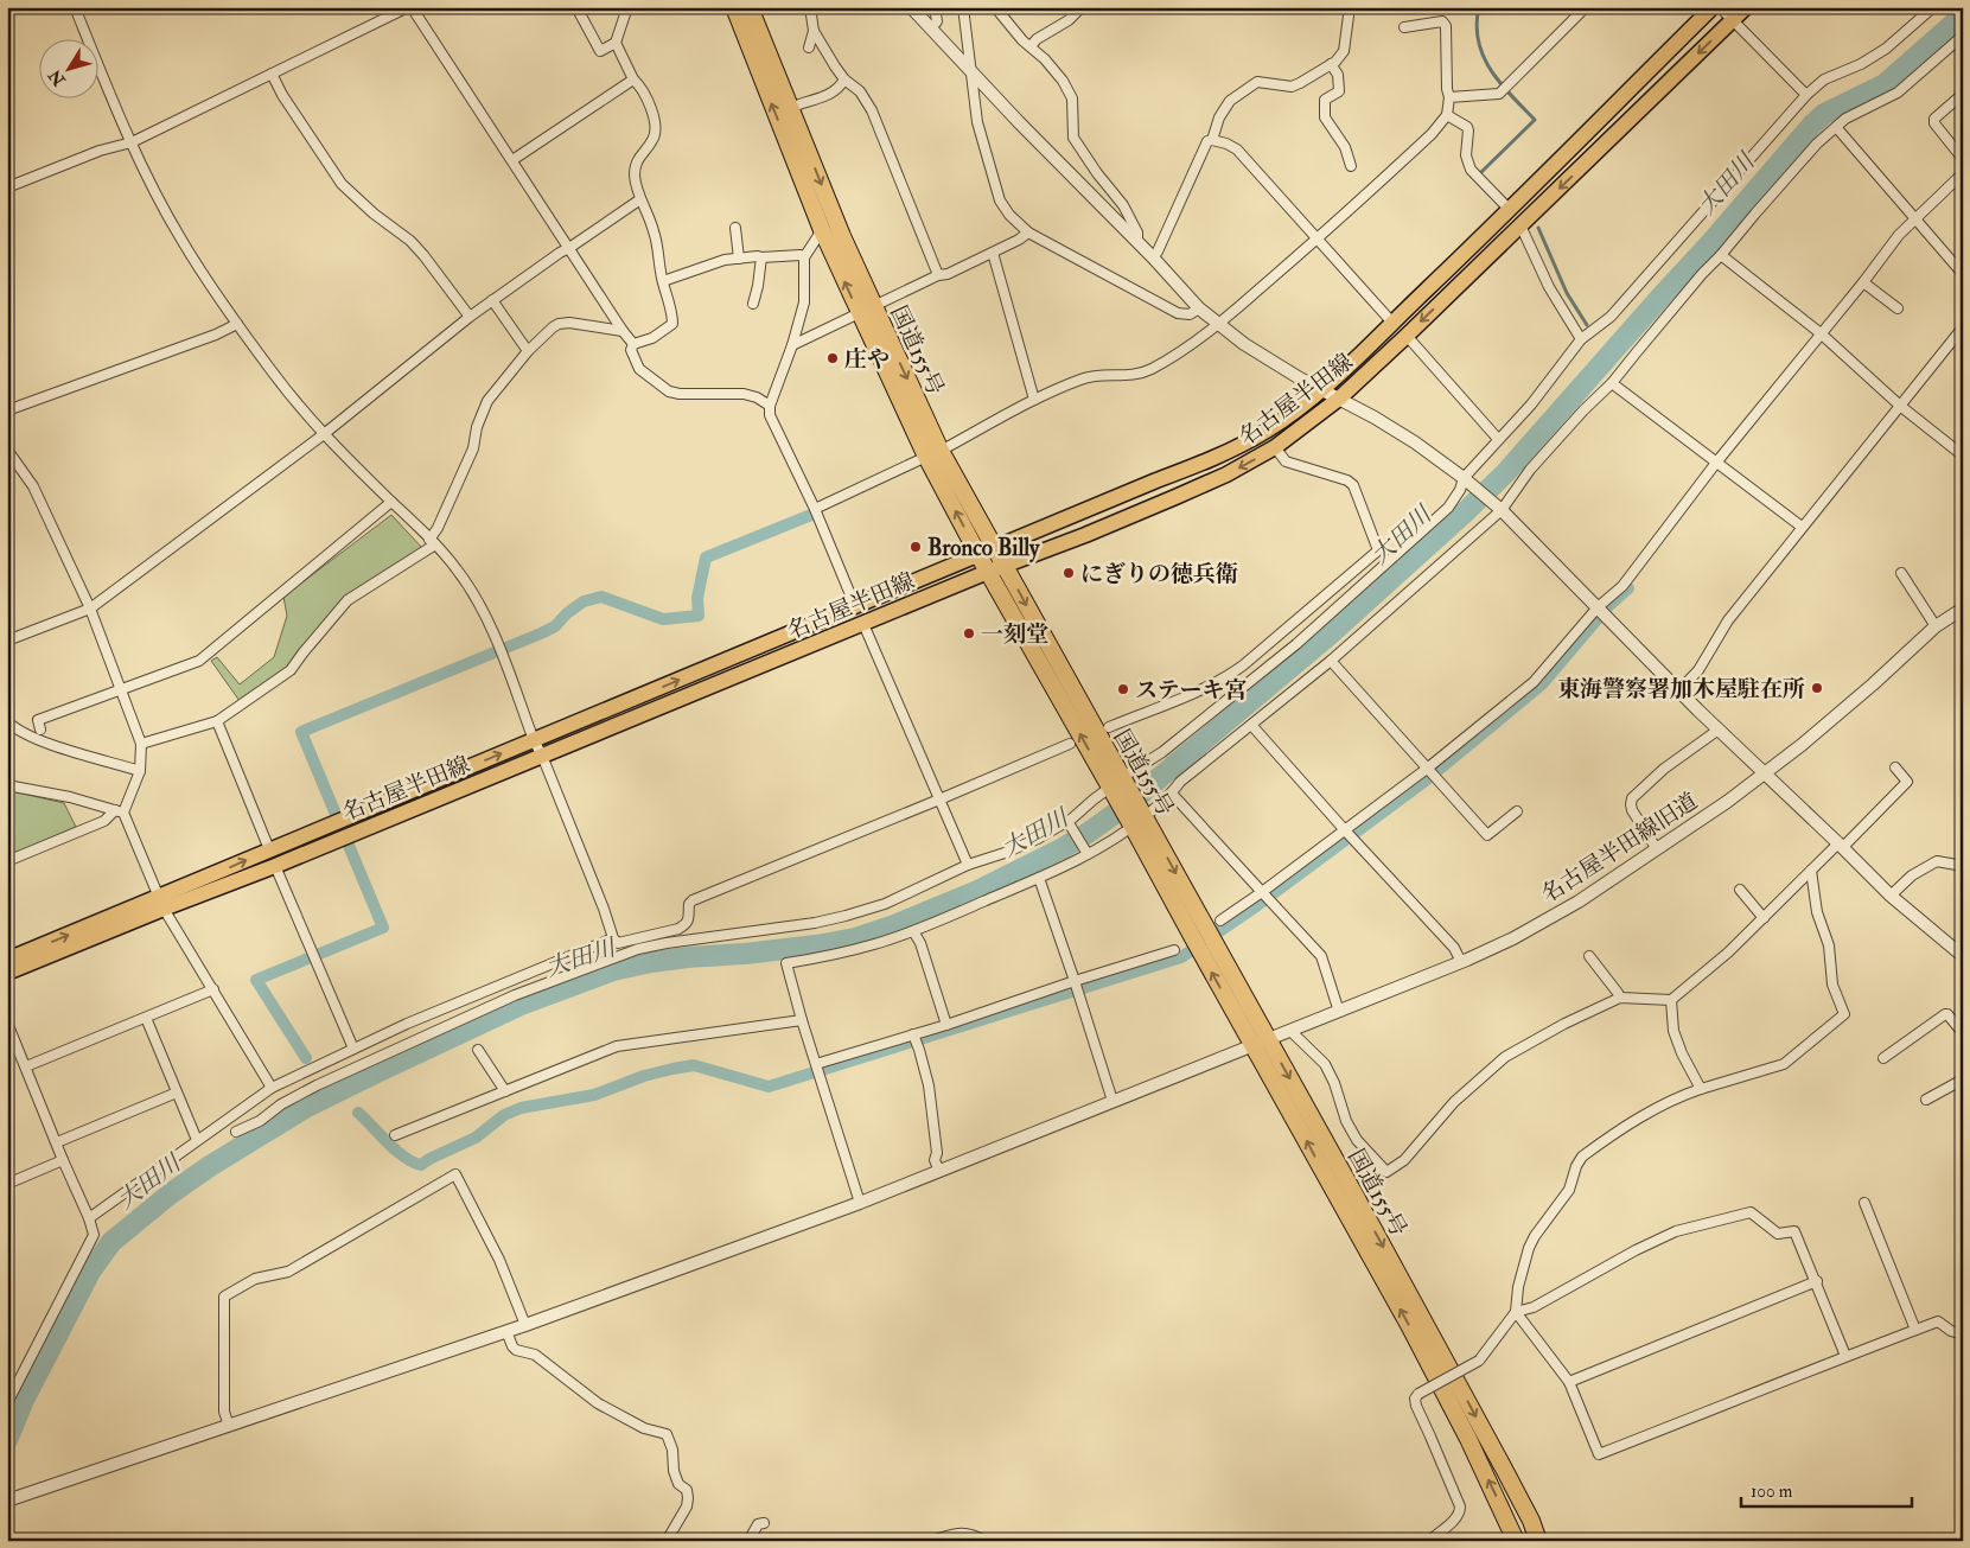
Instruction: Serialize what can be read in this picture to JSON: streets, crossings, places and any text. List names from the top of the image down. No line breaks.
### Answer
{"streets":{"highway":["国道155号"],"main road":["名古屋半田線"],"street":["名古屋半田線旧道"]},"crossings":[["国道155号","名古屋半田線"],["国道155号","名古屋半田線旧道"]],"water":["大田川"],"places":["庄や","Bronco Billy","にぎりの徳兵衛","一刻堂","東海警察署加木屋駐在所","ステーキ宮"],"scale_bar":"100 m","north":"bottom left"}
